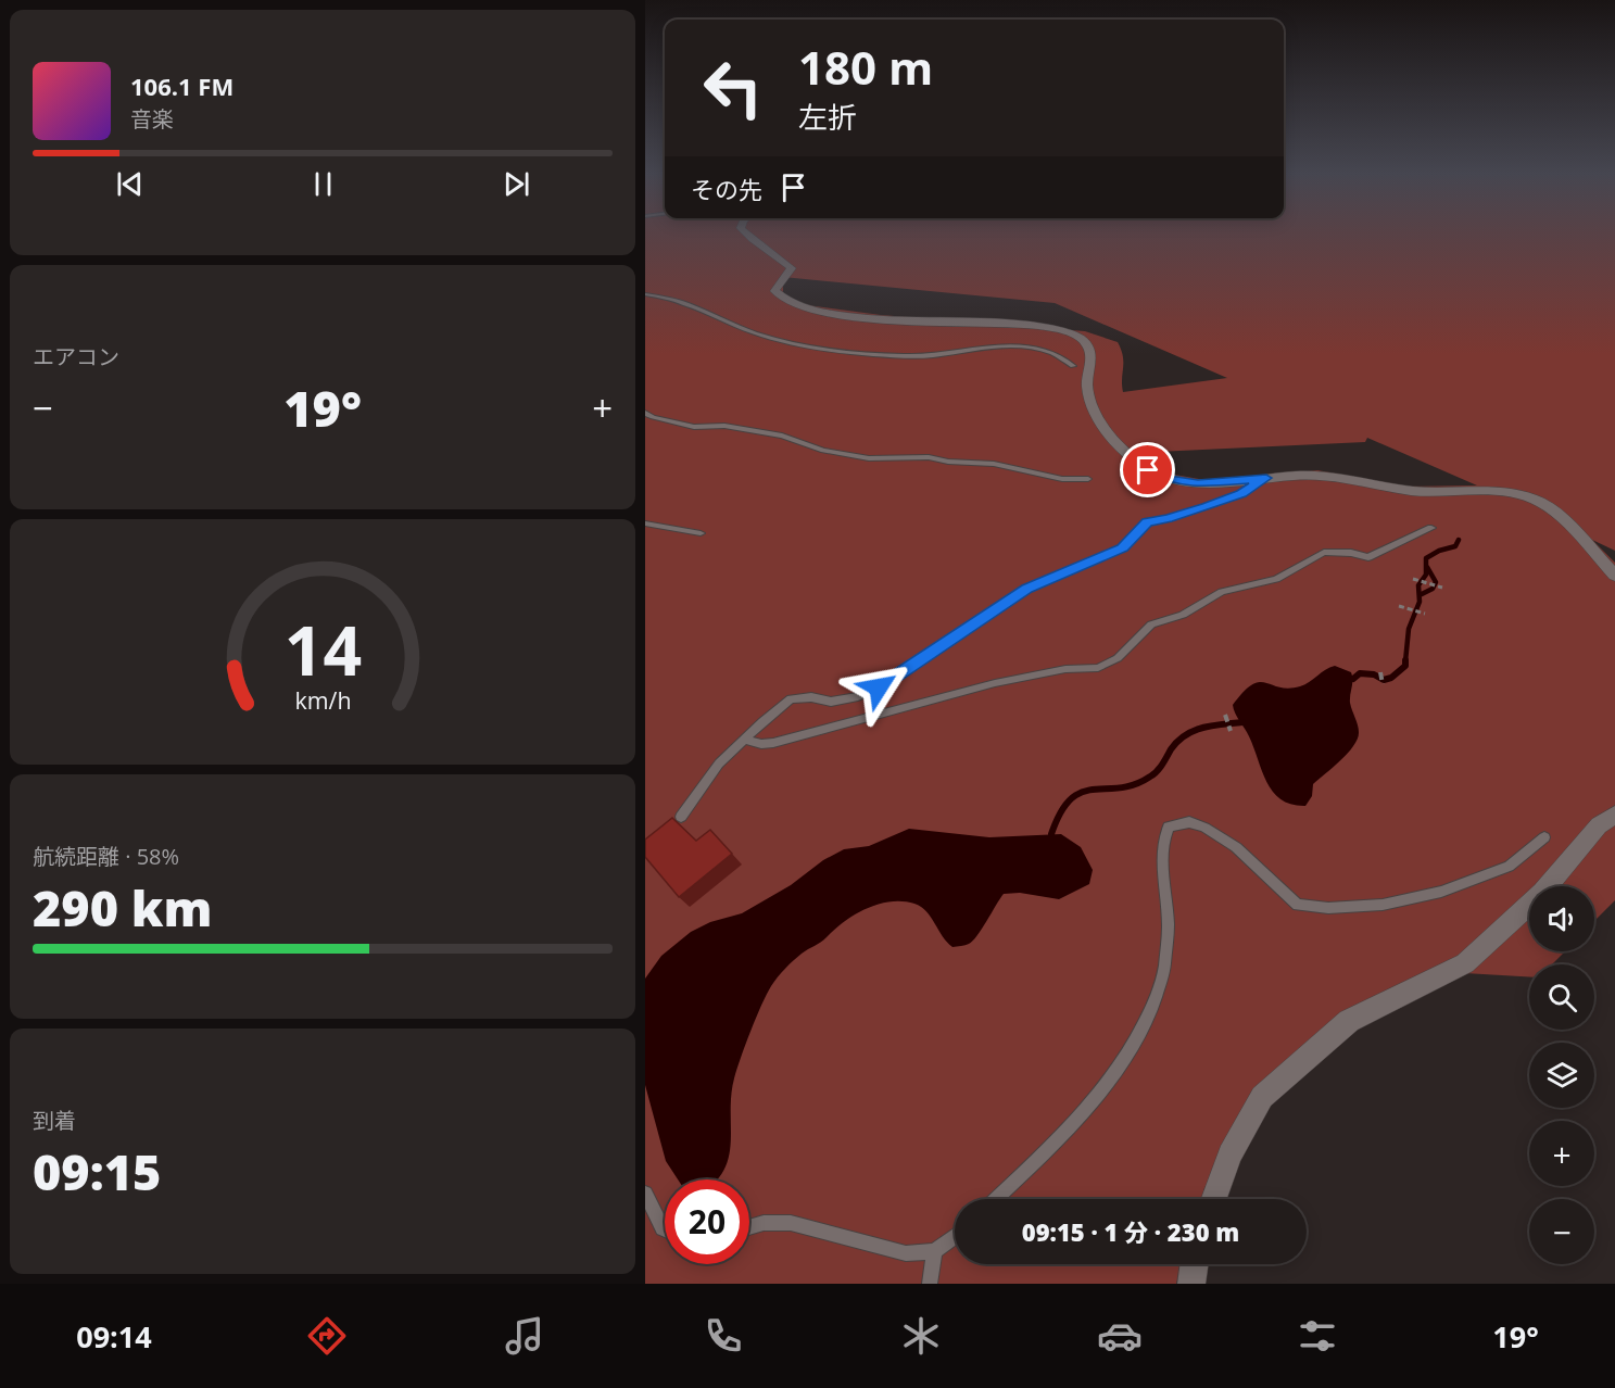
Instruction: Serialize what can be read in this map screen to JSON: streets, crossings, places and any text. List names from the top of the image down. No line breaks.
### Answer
{"page":{"turn":["180 m","左折"],"song":["106.1 FM","音楽"],"then":"その先","tile":["エアコン",["航続距離 · 58%","290 km"],["到着","09:15"]],"heat":["−","19°","+"],"map_buttons":["+","−"],"limit":"20","trip":"09:15 · 1 分 · 230 m","tabs":["09:14","19°"],"gauge":["14","km/h"]}}
